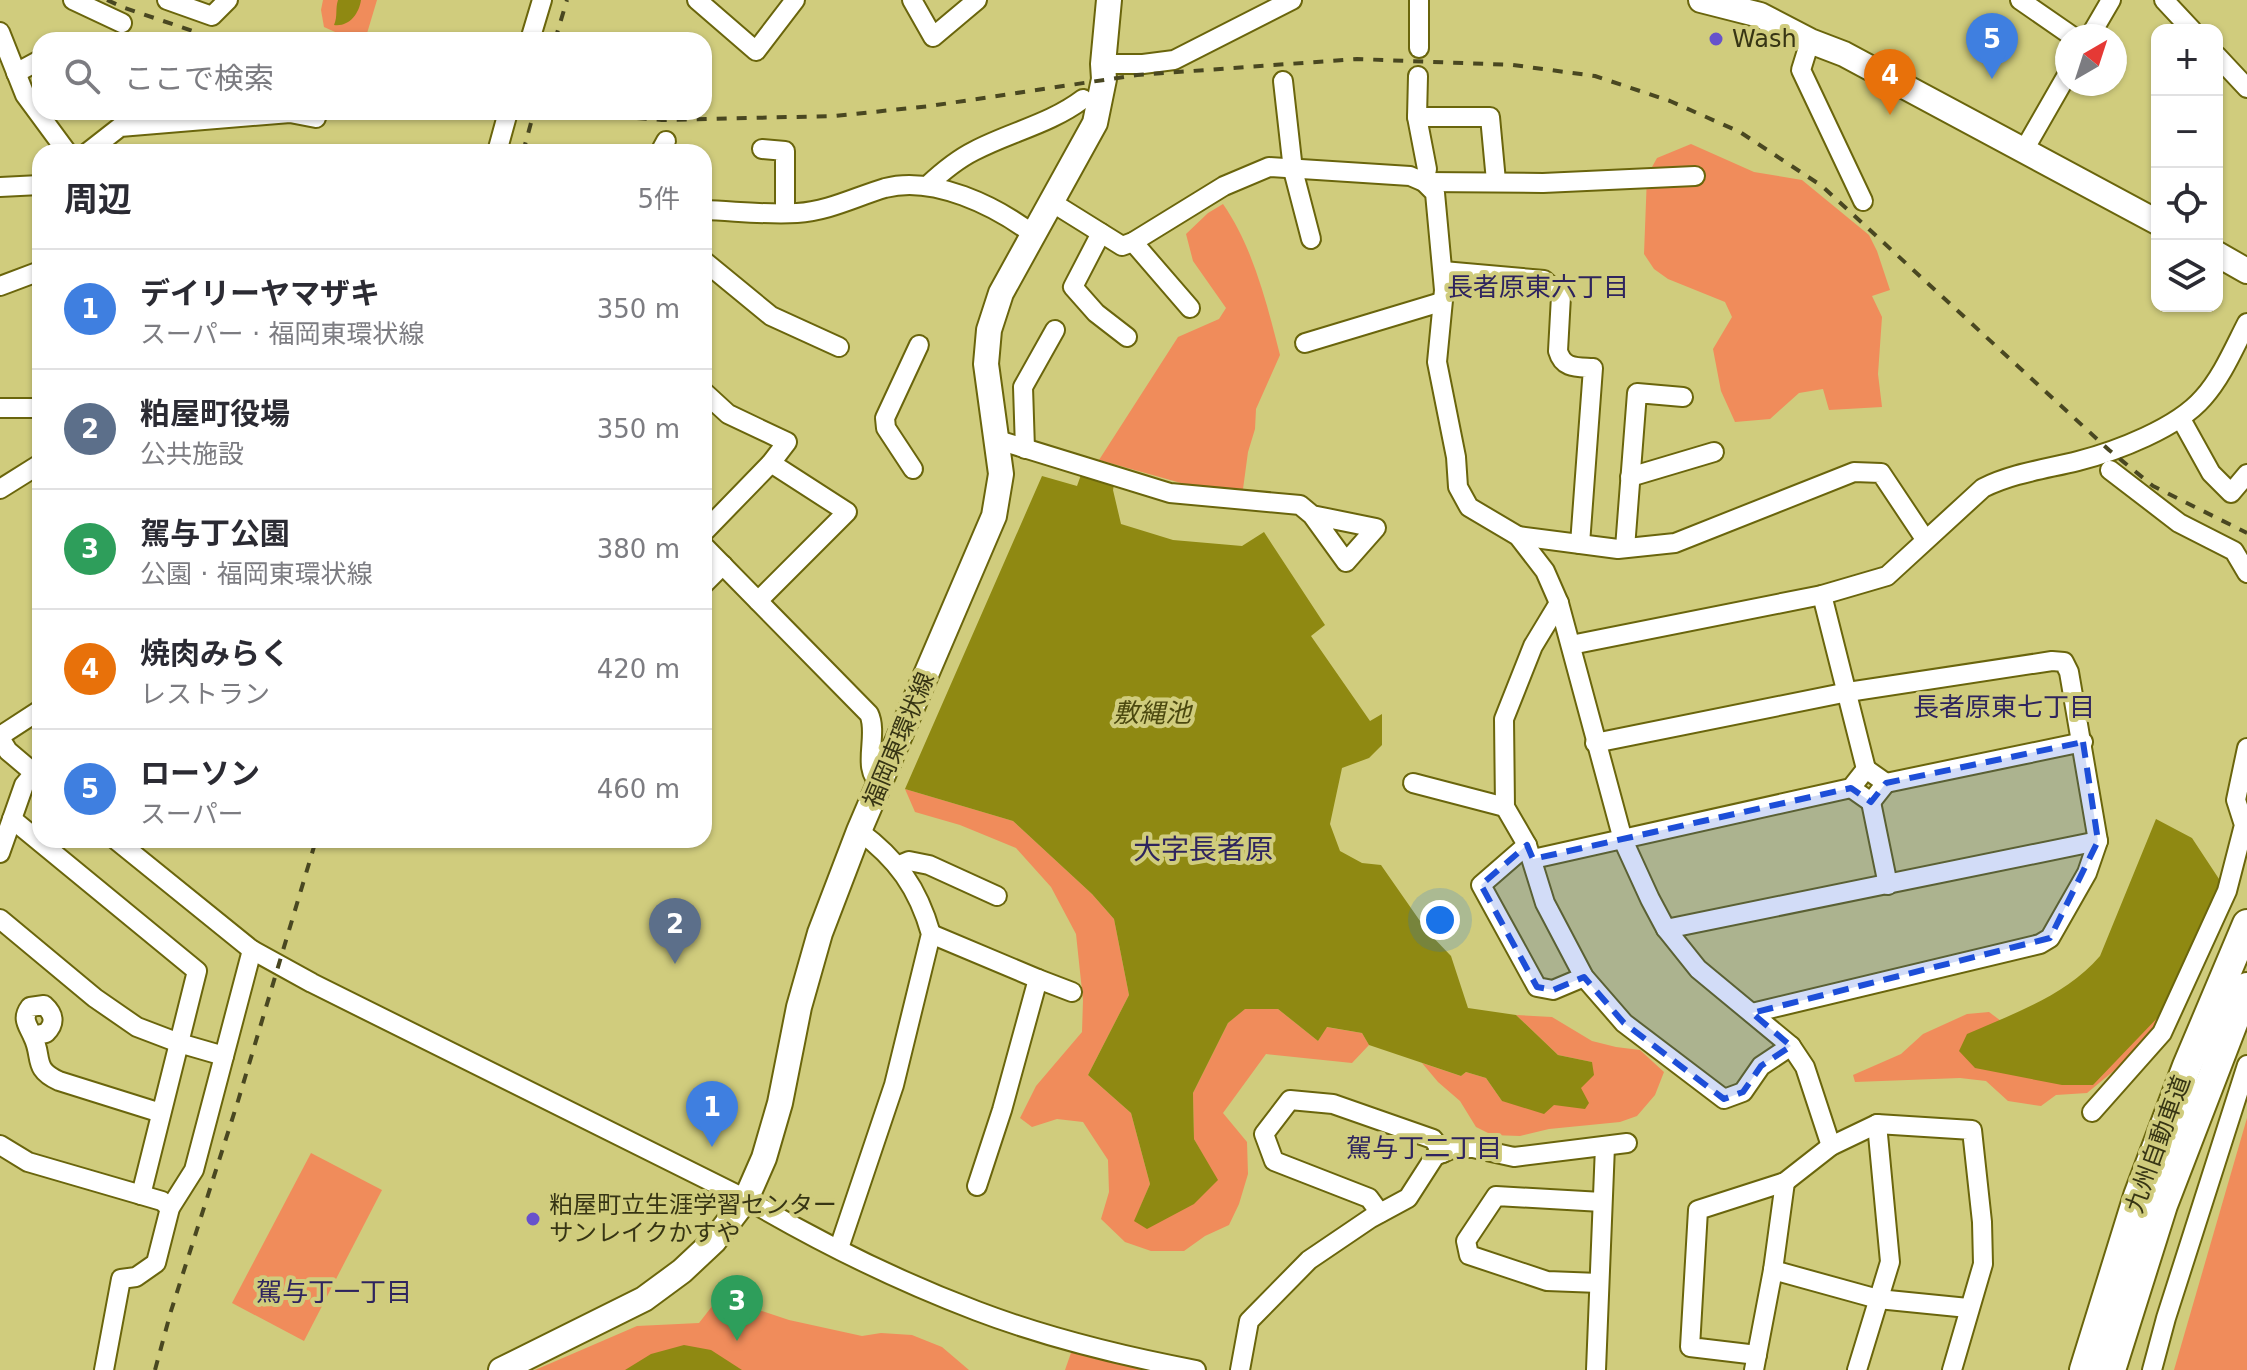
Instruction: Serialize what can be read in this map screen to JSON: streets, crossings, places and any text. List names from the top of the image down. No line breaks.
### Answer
{"streets":{"highway":["九州自動車道"],"main road":["福岡東環状線"]},"districts":["長者原東六丁目","長者原東七丁目","大字長者原","駕与丁二丁目","駕与丁一丁目"],"water":["敷縄池"],"places":["Wash","粕屋町立生涯学習センター サンレイクかすや"],"north":"top right","page":{"pins":["5","4","2","1","3"],"map_buttons":["+","−"],"search":"ここで検索","heading":["周辺","5件"],"list":[{"mark":"1","name":"デイリーヤマザキ","note":"スーパー · 福岡東環状線","value":"350 m"},{"mark":"2","name":"粕屋町役場","note":"公共施設","value":"350 m"},{"mark":"3","name":"駕与丁公園","note":"公園 · 福岡東環状線","value":"380 m"},{"mark":"4","name":"焼肉みらく","note":"レストラン","value":"420 m"},{"mark":"5","name":"ローソン","note":"スーパー","value":"460 m"}]}}
